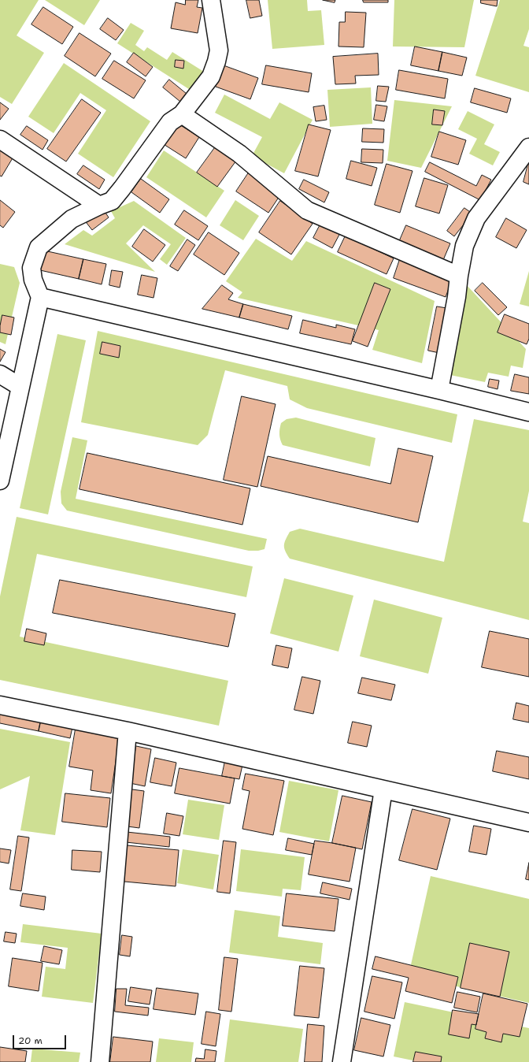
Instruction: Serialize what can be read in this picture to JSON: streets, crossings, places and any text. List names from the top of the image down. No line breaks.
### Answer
{"scale_bar":"20 m"}
